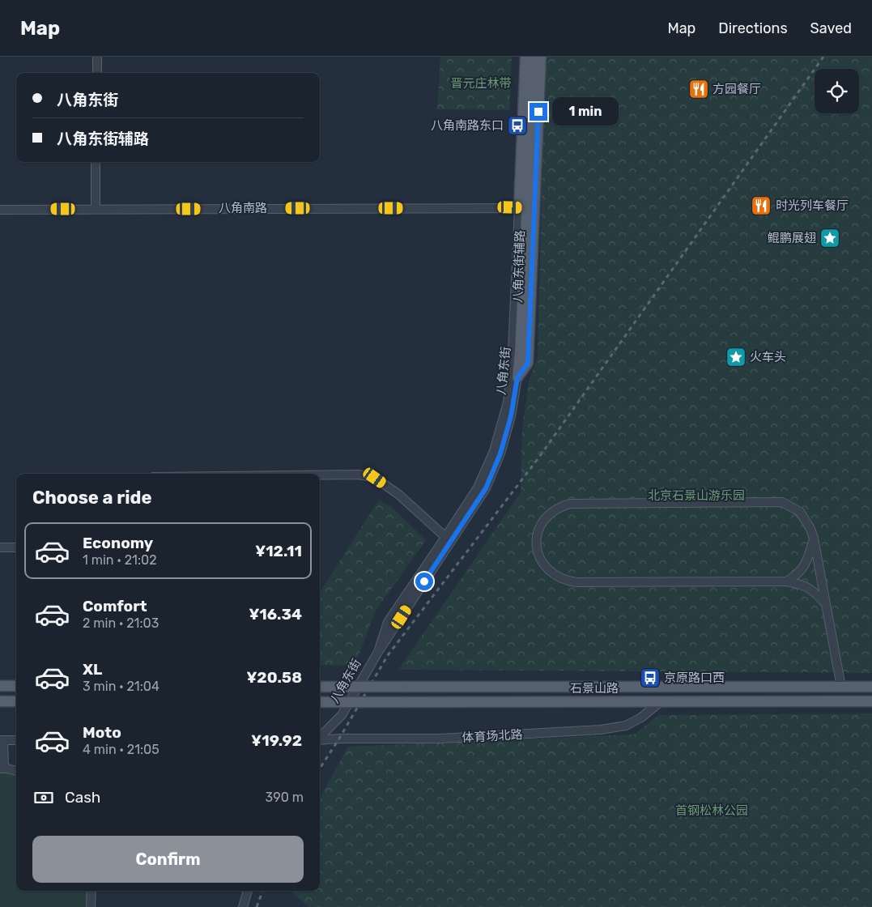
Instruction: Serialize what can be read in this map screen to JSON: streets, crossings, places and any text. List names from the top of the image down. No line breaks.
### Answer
{"streets":{"main road":["八角东街","石景山路"],"street":["八角南路","体育场北路"]},"crossings":[["八角南路","八角东街"],["石景山路","体育场北路"]],"parks":["晋元庄林带","北京石景山游乐园","首钢松林公园"],"places":{"restaurant":["方园餐厅","时光列车餐厅"],"bus stop":["八角南路东口","京原路口西"],"place":["鲲鹏展翅","火车头"]},"page":{"header":"Map","nav":["Map","Directions","Saved"],"banner":["八角东街","八角东街辅路"],"bubble":"1 min","heading":"Choose a ride","list":[{"name":"Economy","note":"1 min · 21:02","value":"¥12.11"},{"name":"Comfort","note":"2 min · 21:03","value":"¥16.34"},{"name":"XL","note":"3 min · 21:04","value":"¥20.58"},{"name":"Moto","note":"4 min · 21:05","value":"¥19.92"}],"pay":["Cash","390 m"],"buttons":"Confirm"}}
